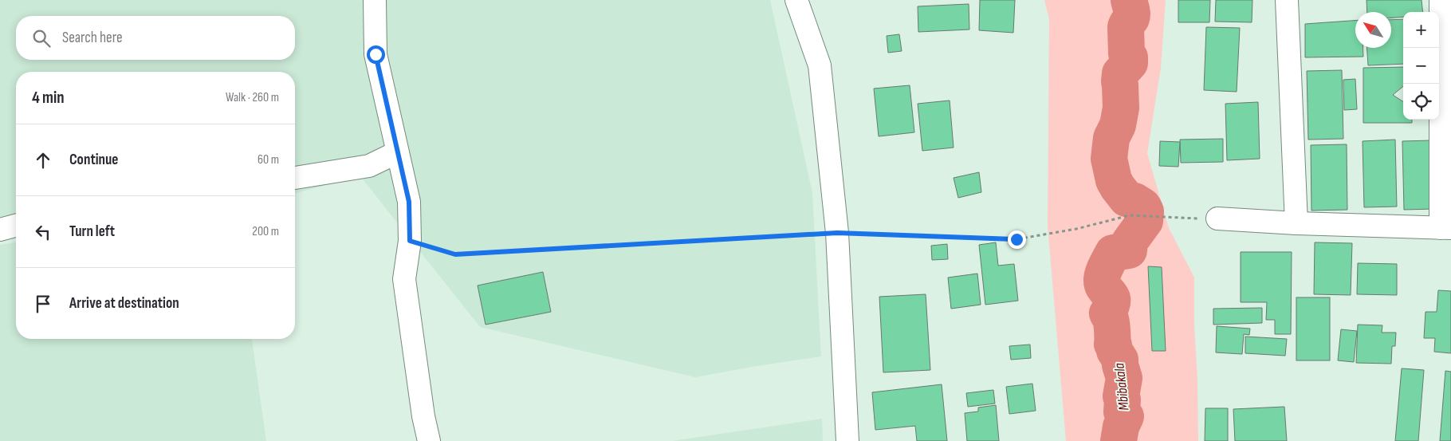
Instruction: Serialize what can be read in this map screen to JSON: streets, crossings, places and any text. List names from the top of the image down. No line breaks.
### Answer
{"water":["Mbibakala"],"north":"top left","page":{"map_buttons":["+","−"],"search":"Search here","heading":["4 min","Walk · 260 m"],"list":[["Continue","60 m"],["Turn left","200 m"],"Arrive at destination"]}}
